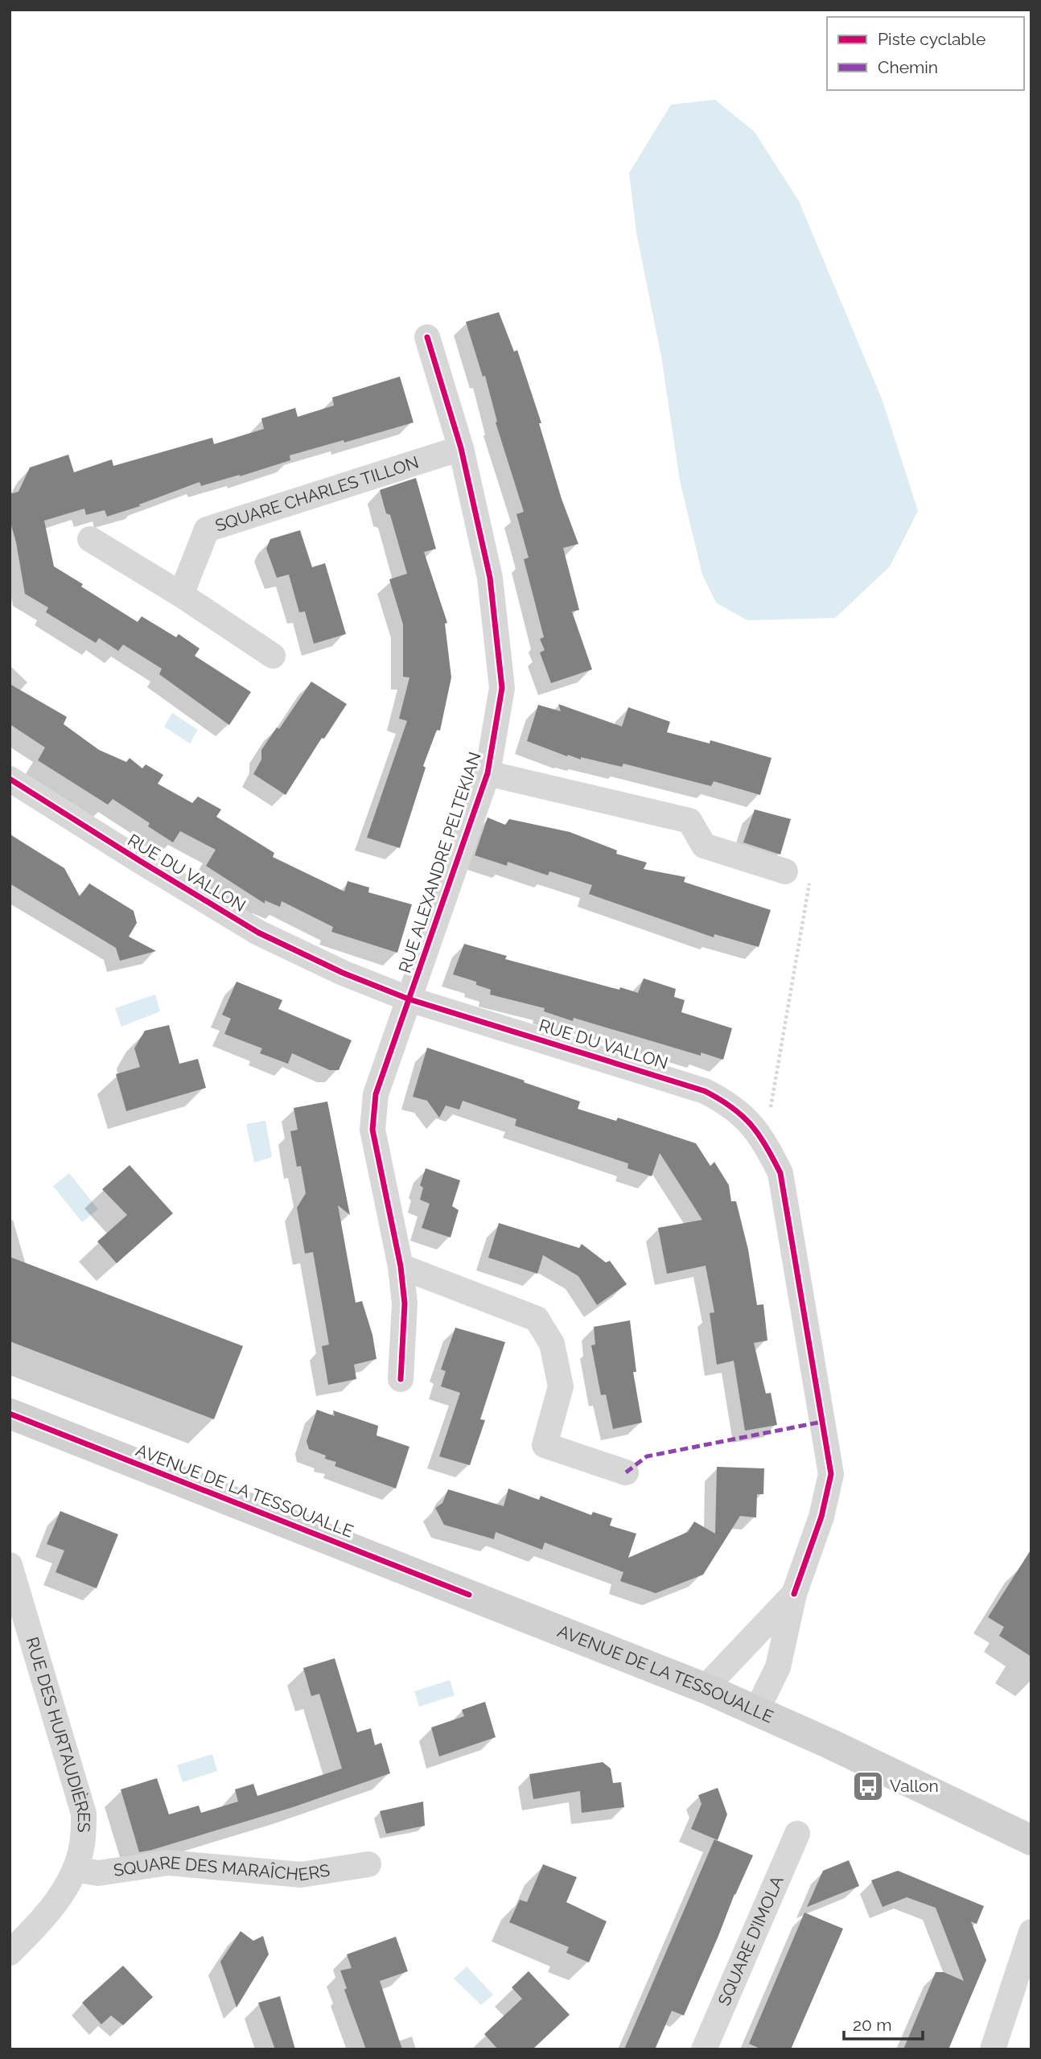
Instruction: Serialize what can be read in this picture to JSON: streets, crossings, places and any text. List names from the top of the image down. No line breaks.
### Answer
{"streets":{"main road":["AVENUE DE LA TESSOUALLE"],"street":["SQUARE CHARLES TILLON","RUE ALEXANDRE PELTEKIAN","RUE DU VALLON","RUE DES HURTAUDIÈRES","SQUARE DES MARAÎCHERS","SQUARE D’IMOLA"]},"crossings":[["SQUARE CHARLES TILLON","RUE ALEXANDRE PELTEKIAN"],["RUE ALEXANDRE PELTEKIAN","RUE DU VALLON"],["RUE DU VALLON","AVENUE DE LA TESSOUALLE"],["RUE DES HURTAUDIÈRES","SQUARE DES MARAÎCHERS"]],"places":{"bus stop":["Vallon"]},"legend":["Piste cyclable","Chemin"],"scale_bar":"20 m"}
